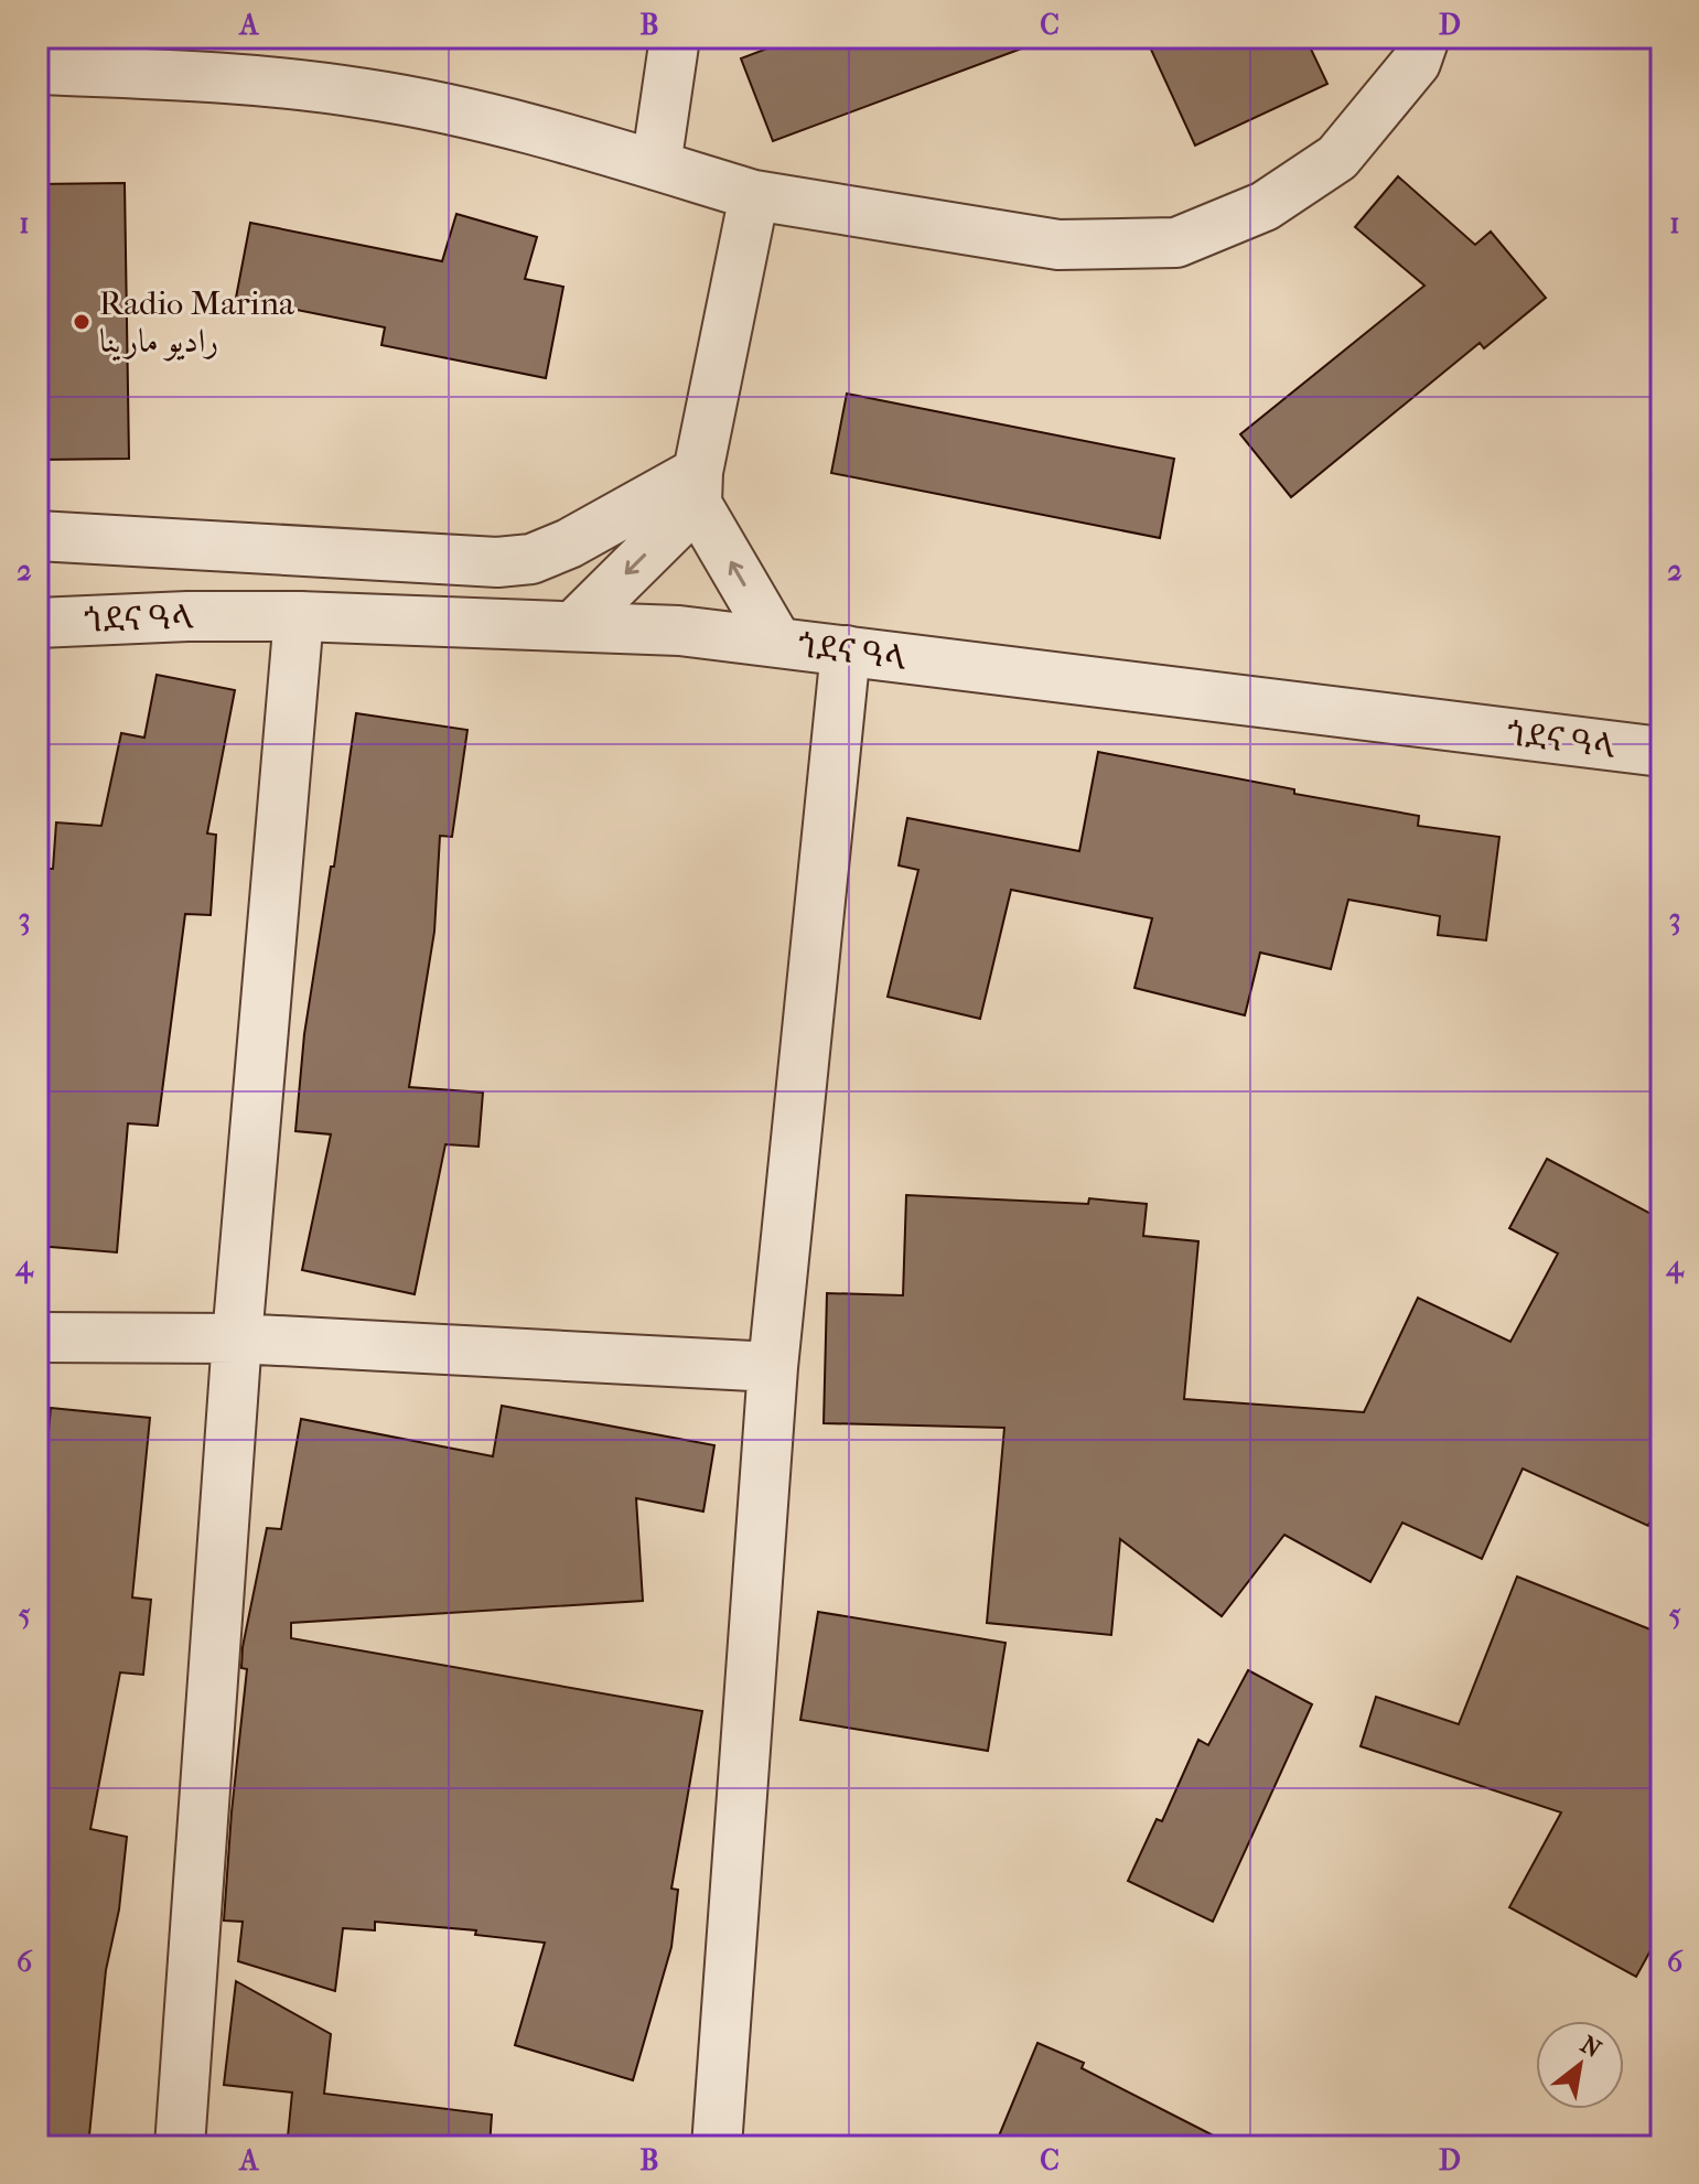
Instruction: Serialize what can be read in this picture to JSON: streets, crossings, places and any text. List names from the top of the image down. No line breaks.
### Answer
{"streets":{"street":["ጎደና ዓላ"]},"places":["Radio Marina راديو مارينا"],"north":"top right","grid":{"columns":["A","B","C","D"],"rows":["1","2","3","4","5","6"]}}
